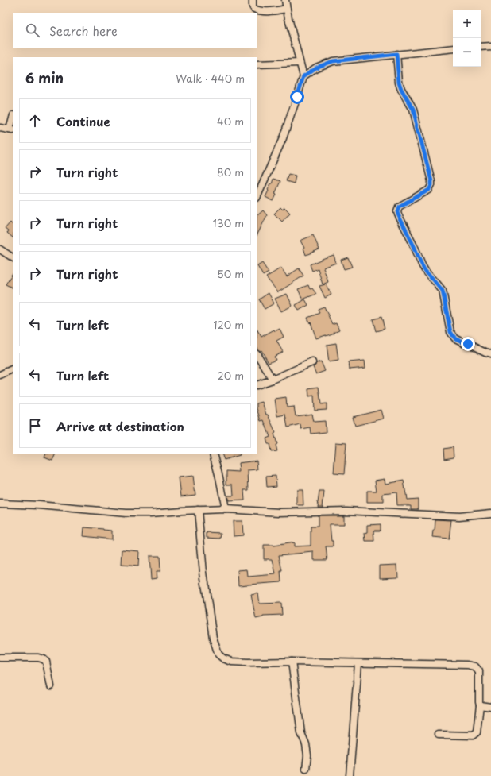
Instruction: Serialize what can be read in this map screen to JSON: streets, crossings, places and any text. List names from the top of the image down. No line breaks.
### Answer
{"page":{"map_buttons":["+","−"],"search":"Search here","heading":["6 min","Walk · 440 m"],"list":[["Continue","40 m"],["Turn right","80 m"],["Turn right","130 m"],["Turn right","50 m"],["Turn left","120 m"],["Turn left","20 m"],"Arrive at destination"]}}
